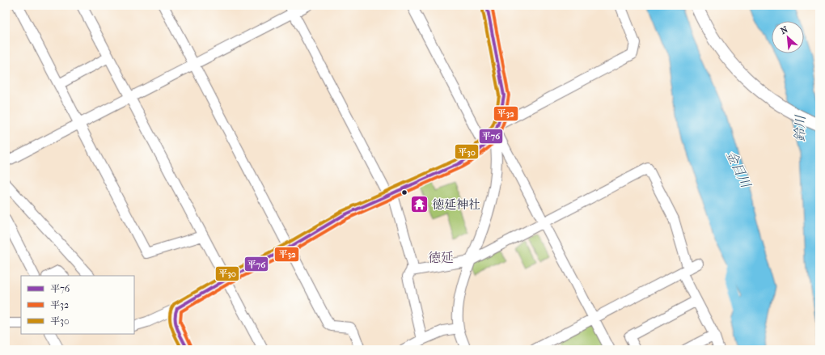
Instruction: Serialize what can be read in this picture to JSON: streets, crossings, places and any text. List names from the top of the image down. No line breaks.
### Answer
{"districts":["徳延"],"water":["鈴川","金目川"],"places":{"temple":["徳延神社"]},"lines":["transit line 平76","transit line 平32","transit line 平30"],"legend":["平76","平32","平30"],"north":"top left"}
